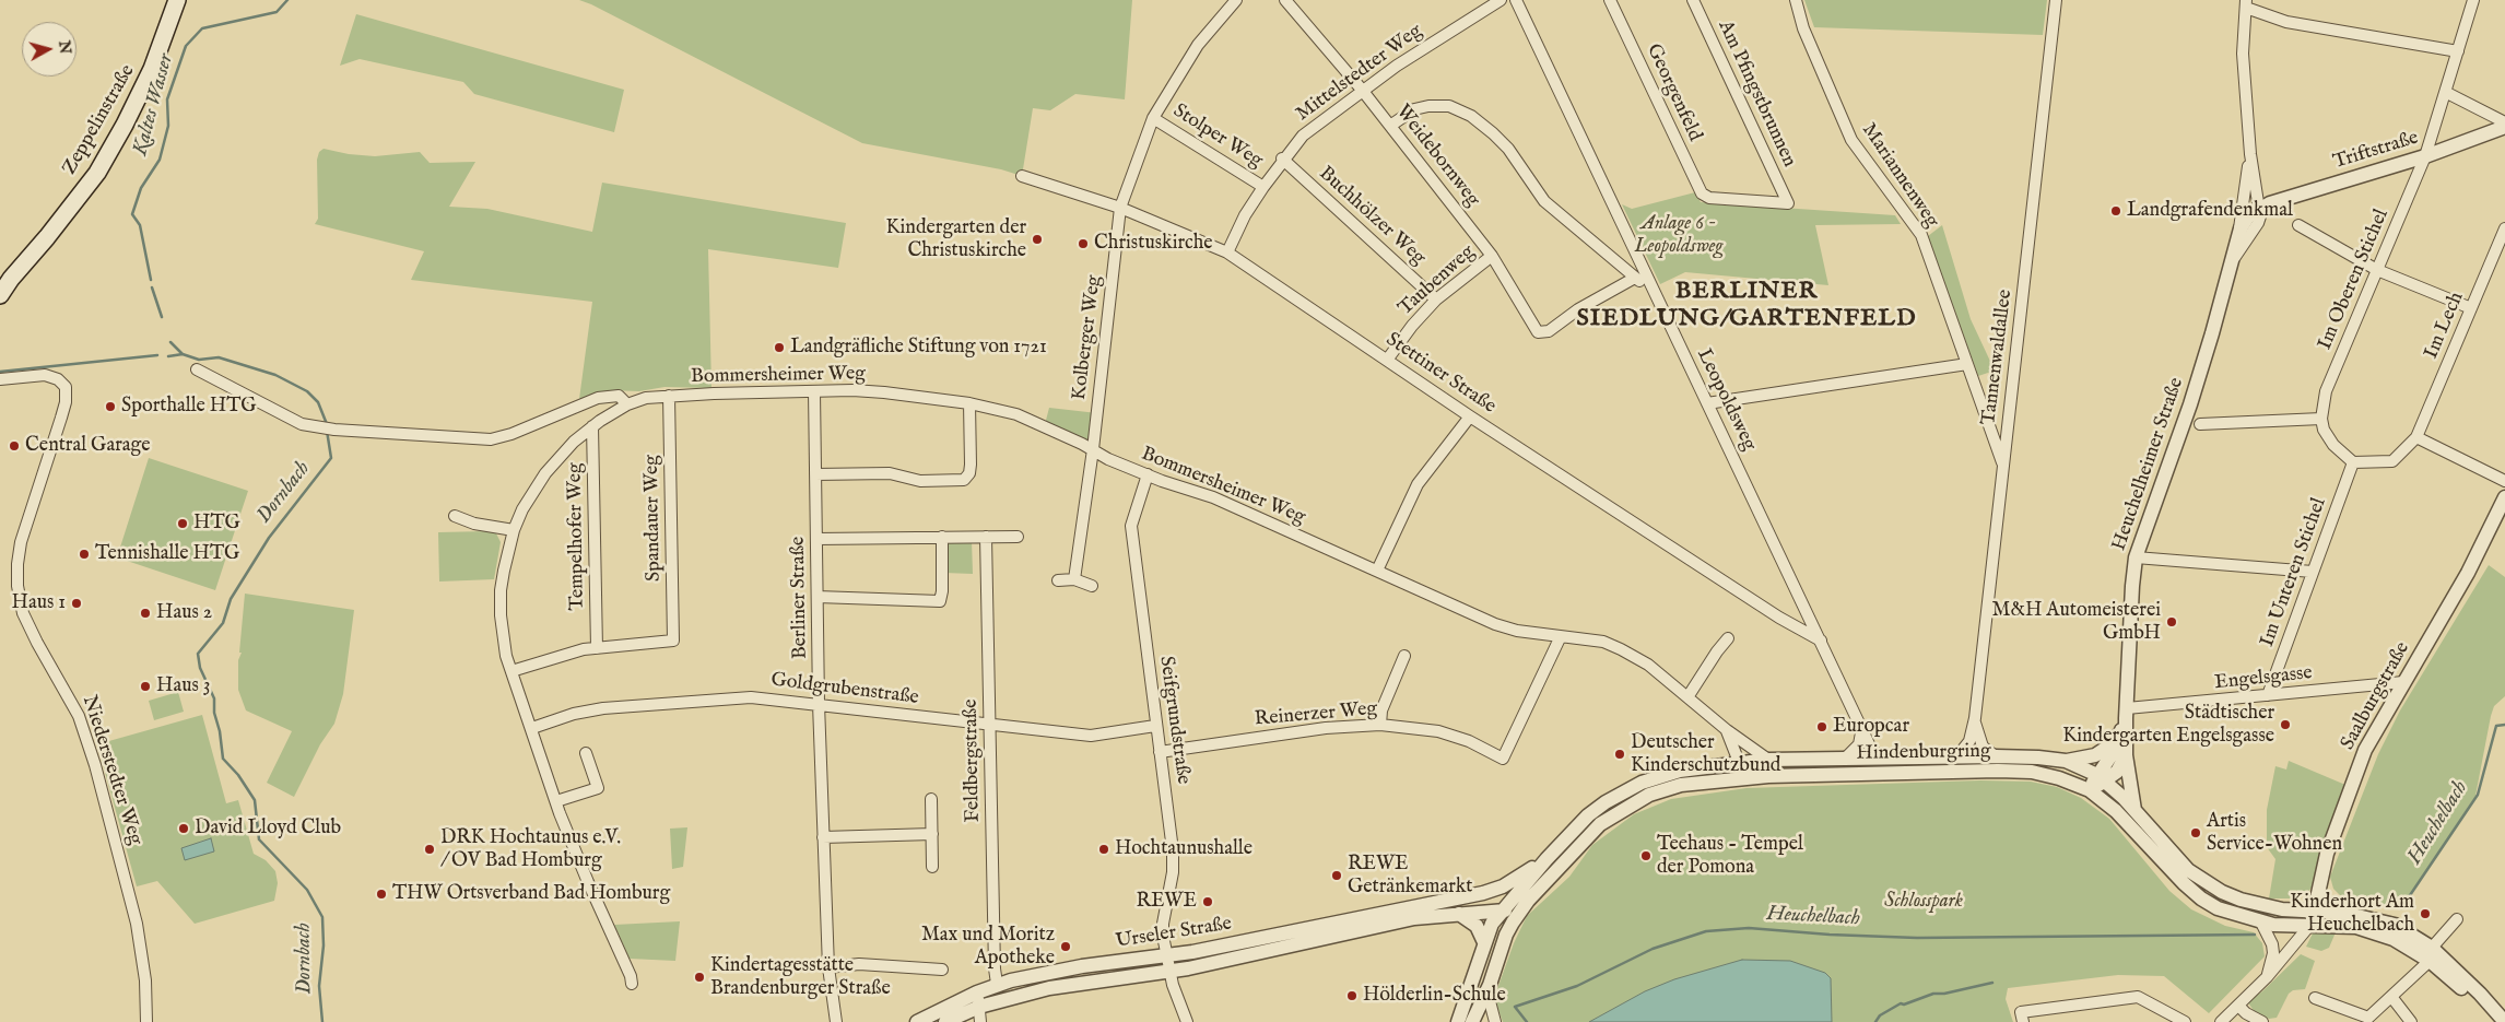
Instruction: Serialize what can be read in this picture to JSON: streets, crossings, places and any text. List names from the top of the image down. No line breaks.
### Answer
{"streets":{"main road":["Zeppelinstraße"],"street":["Mittelstedter Weg","Georgenfeld","Am Pfingstbrunnen","Stolper Weg","Triftstraße","Weidebornweg","Mariannenweg","Buchhölzer Weg","Im Oberen Stichel","Taubenweg","Im Lech","Kolberger Weg","Tannenwaldallee","Stettiner Straße","Bommersheimer Weg","Leopoldsweg","Heuchelheimer Straße","Spandauer Weg","Tempelhofer Weg","Im Unteren Stichel","Berliner Straße","Engelsgasse","Goldgrubenstraße","Saalburgstraße","Reinerzer Weg","Seifgrundstraße","Hindenburgring","Feldbergstraße","Niederstedter Weg","Urseler Straße"]},"crossings":[["Mittelstedter Weg","Stolper Weg"],["Mittelstedter Weg","Weidebornweg"],["Mittelstedter Weg","Buchhölzer Weg"],["Mittelstedter Weg","Stettiner Straße"],["Georgenfeld","Am Pfingstbrunnen"],["Stolper Weg","Kolberger Weg"],["Triftstraße","Im Oberen Stichel"],["Triftstraße","Heuchelheimer Straße"],["Weidebornweg","Taubenweg"],["Mariannenweg","Tannenwaldallee"],["Buchhölzer Weg","Taubenweg"],["Taubenweg","Stettiner Straße"],["Kolberger Weg","Stettiner Straße"],["Kolberger Weg","Bommersheimer Weg"],["Tannenwaldallee","Hindenburgring"],["Stettiner Straße","Leopoldsweg"],["Bommersheimer Weg","Spandauer Weg"],["Bommersheimer Weg","Tempelhofer Weg"],["Bommersheimer Weg","Berliner Straße"],["Bommersheimer Weg","Goldgrubenstraße"],["Bommersheimer Weg","Reinerzer Weg"],["Bommersheimer Weg","Seifgrundstraße"],["Bommersheimer Weg","Hindenburgring"],["Leopoldsweg","Hindenburgring"],["Heuchelheimer Straße","Engelsgasse"],["Heuchelheimer Straße","Hindenburgring"],["Spandauer Weg","Tempelhofer Weg"],["Im Unteren Stichel","Engelsgasse"],["Berliner Straße","Goldgrubenstraße"],["Engelsgasse","Saalburgstraße"],["Goldgrubenstraße","Seifgrundstraße"],["Goldgrubenstraße","Feldbergstraße"],["Saalburgstraße","Hindenburgring"],["Reinerzer Weg","Seifgrundstraße"],["Seifgrundstraße","Urseler Straße"],["Hindenburgring","Urseler Straße"],["Feldbergstraße","Urseler Straße"]],"districts":["BERLINER SIEDLUNG/GARTENFELD"],"water":["Kaltes Wasser","Dornbach","Heuchelbach"],"parks":["Anlage 6 - Leopoldsweg","Schlosspark"],"places":["Landgrafendenkmal","Kindergarten der Christuskirche","Christuskirche","Landgräfliche Stiftung von 1721","Sporthalle HTG","Central Garage","HTG","Tennishalle HTG","Haus 1","Haus 2","M&H Automeisterei GmbH","Haus 3","Städtischer Kindergarten Engelsgasse","Europcar","Deutscher Kinderschutzbund","David Lloyd Club","Artis Service-Wohnen","DRK Hochtaunus e.V. / OV Bad Homburg","Hochtaunushalle","Teehaus - Tempel der Pomona","REWE Getränkemarkt","THW Ortsverband Bad Homburg","REWE","Kinderhort Am Heuchelbach","Max und Moritz Apotheke","Kindertagesstätte Brandenburger Straße","Hölderlin-Schule"],"north":"right"}
